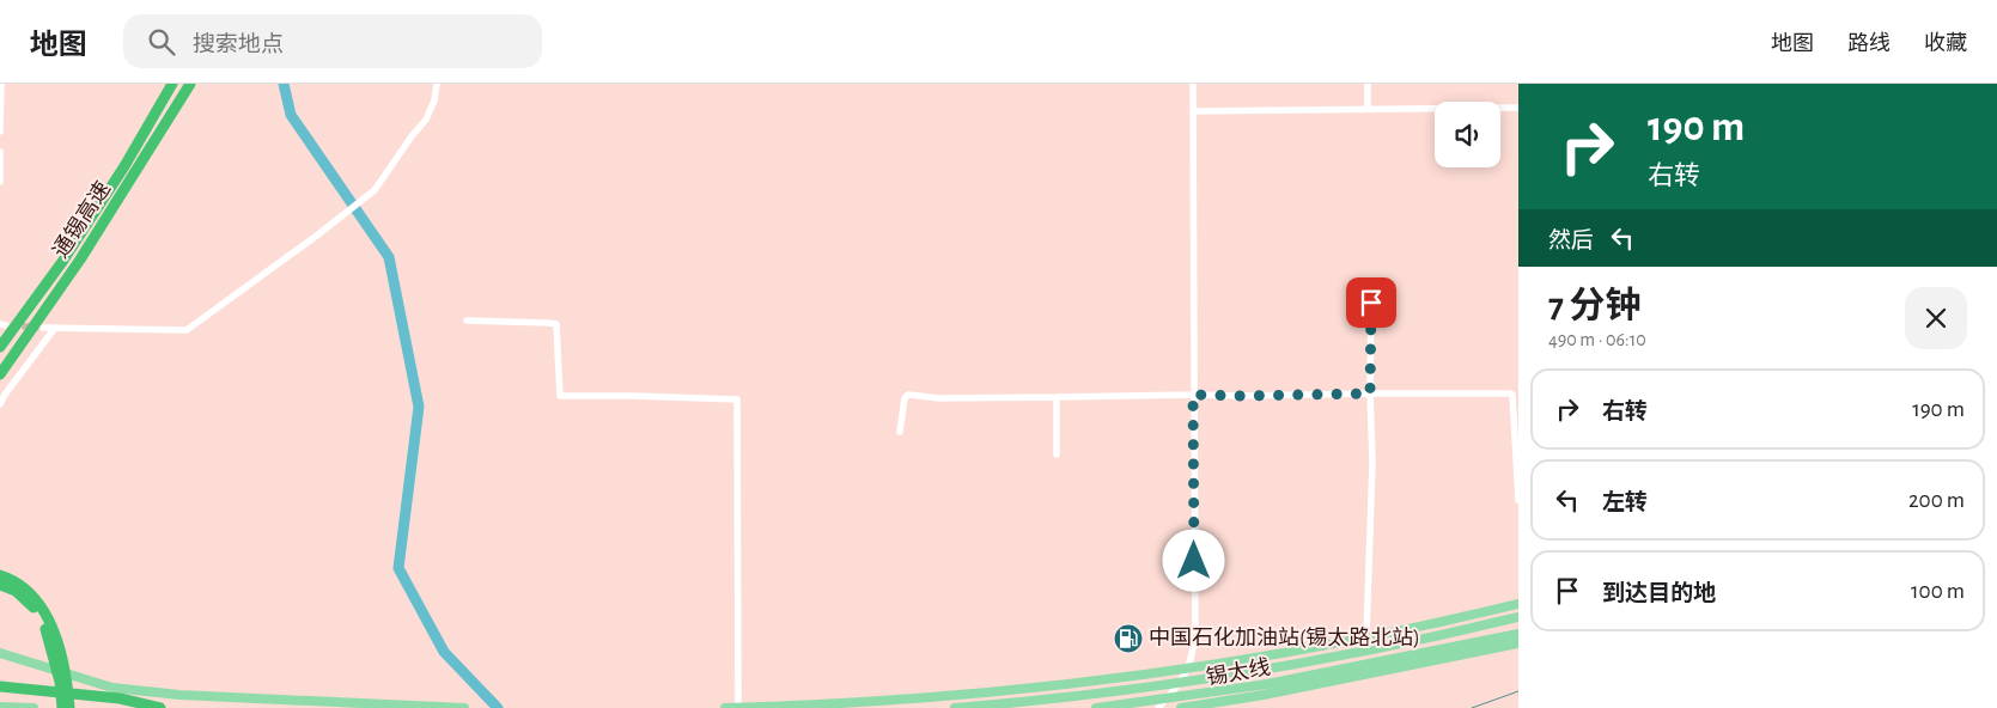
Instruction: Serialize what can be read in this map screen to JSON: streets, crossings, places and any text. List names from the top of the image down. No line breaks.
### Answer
{"streets":{"highway":["通锡高速"],"main road":["锡太线"]},"places":{"fuel station":["中国石化加油站(锡太路北站)"]},"page":{"header":"地图","search":"搜索地点","nav":["地图","路线","收藏"],"turn":["190 m","右转"],"then":"然后","heading":["7 分钟","490 m · 06:10"],"list":[{"name":"右转","value":"190 m"},{"name":"左转","value":"200 m"},{"name":"到达目的地","value":"100 m"}]}}
